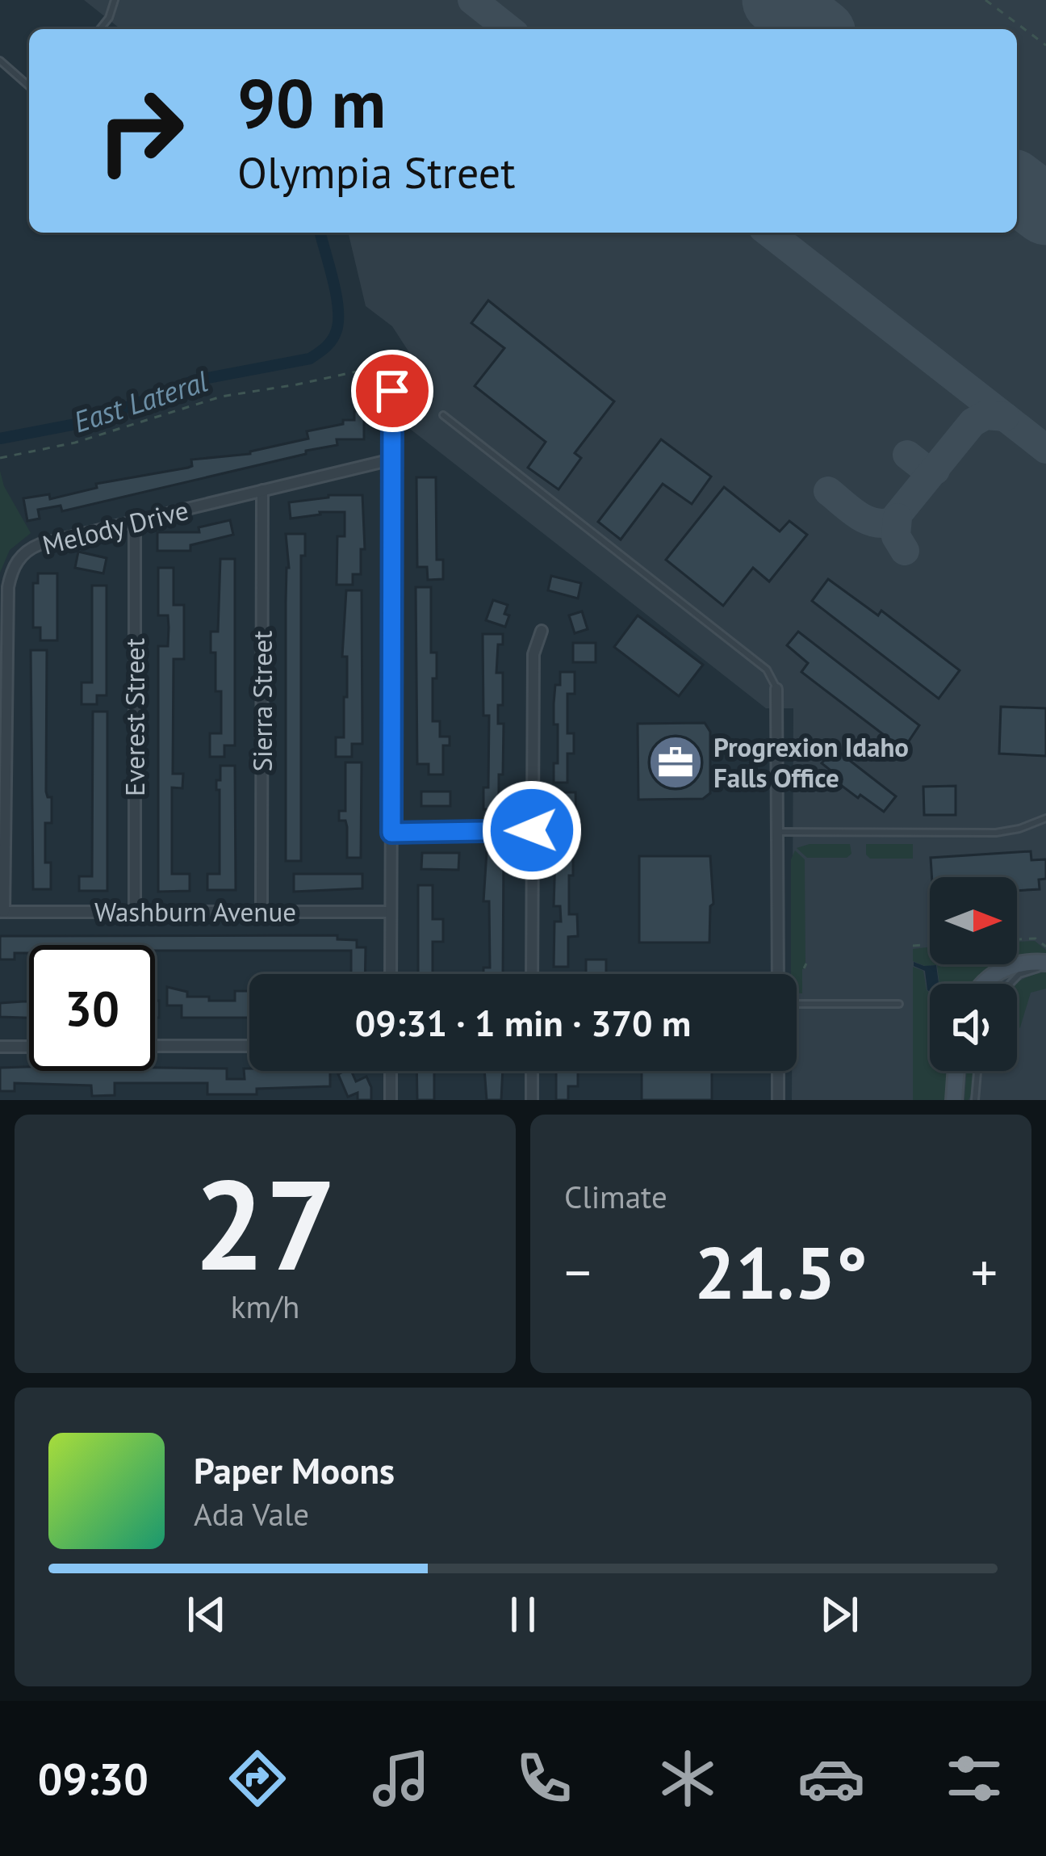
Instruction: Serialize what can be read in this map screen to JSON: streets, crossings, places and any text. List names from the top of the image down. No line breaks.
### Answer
{"streets":{"street":["Melody Drive","Sierra Street","Everest Street","Washburn Avenue"]},"crossings":[["Melody Drive","Sierra Street"],["Melody Drive","Everest Street"],["Melody Drive","Washburn Avenue"],["Sierra Street","Washburn Avenue"],["Everest Street","Washburn Avenue"]],"water":["East Lateral"],"places":{"office":["Progrexion Idaho Falls Office"]},"north":"right","page":{"turn":["90 m","Olympia Street"],"limit":"30","trip":"09:31 · 1 min · 370 m","tile":[["27","km/h"],"Climate"],"heat":["−","21.5°","+"],"song":["Paper Moons","Ada Vale"],"tabs":"09:30"}}
